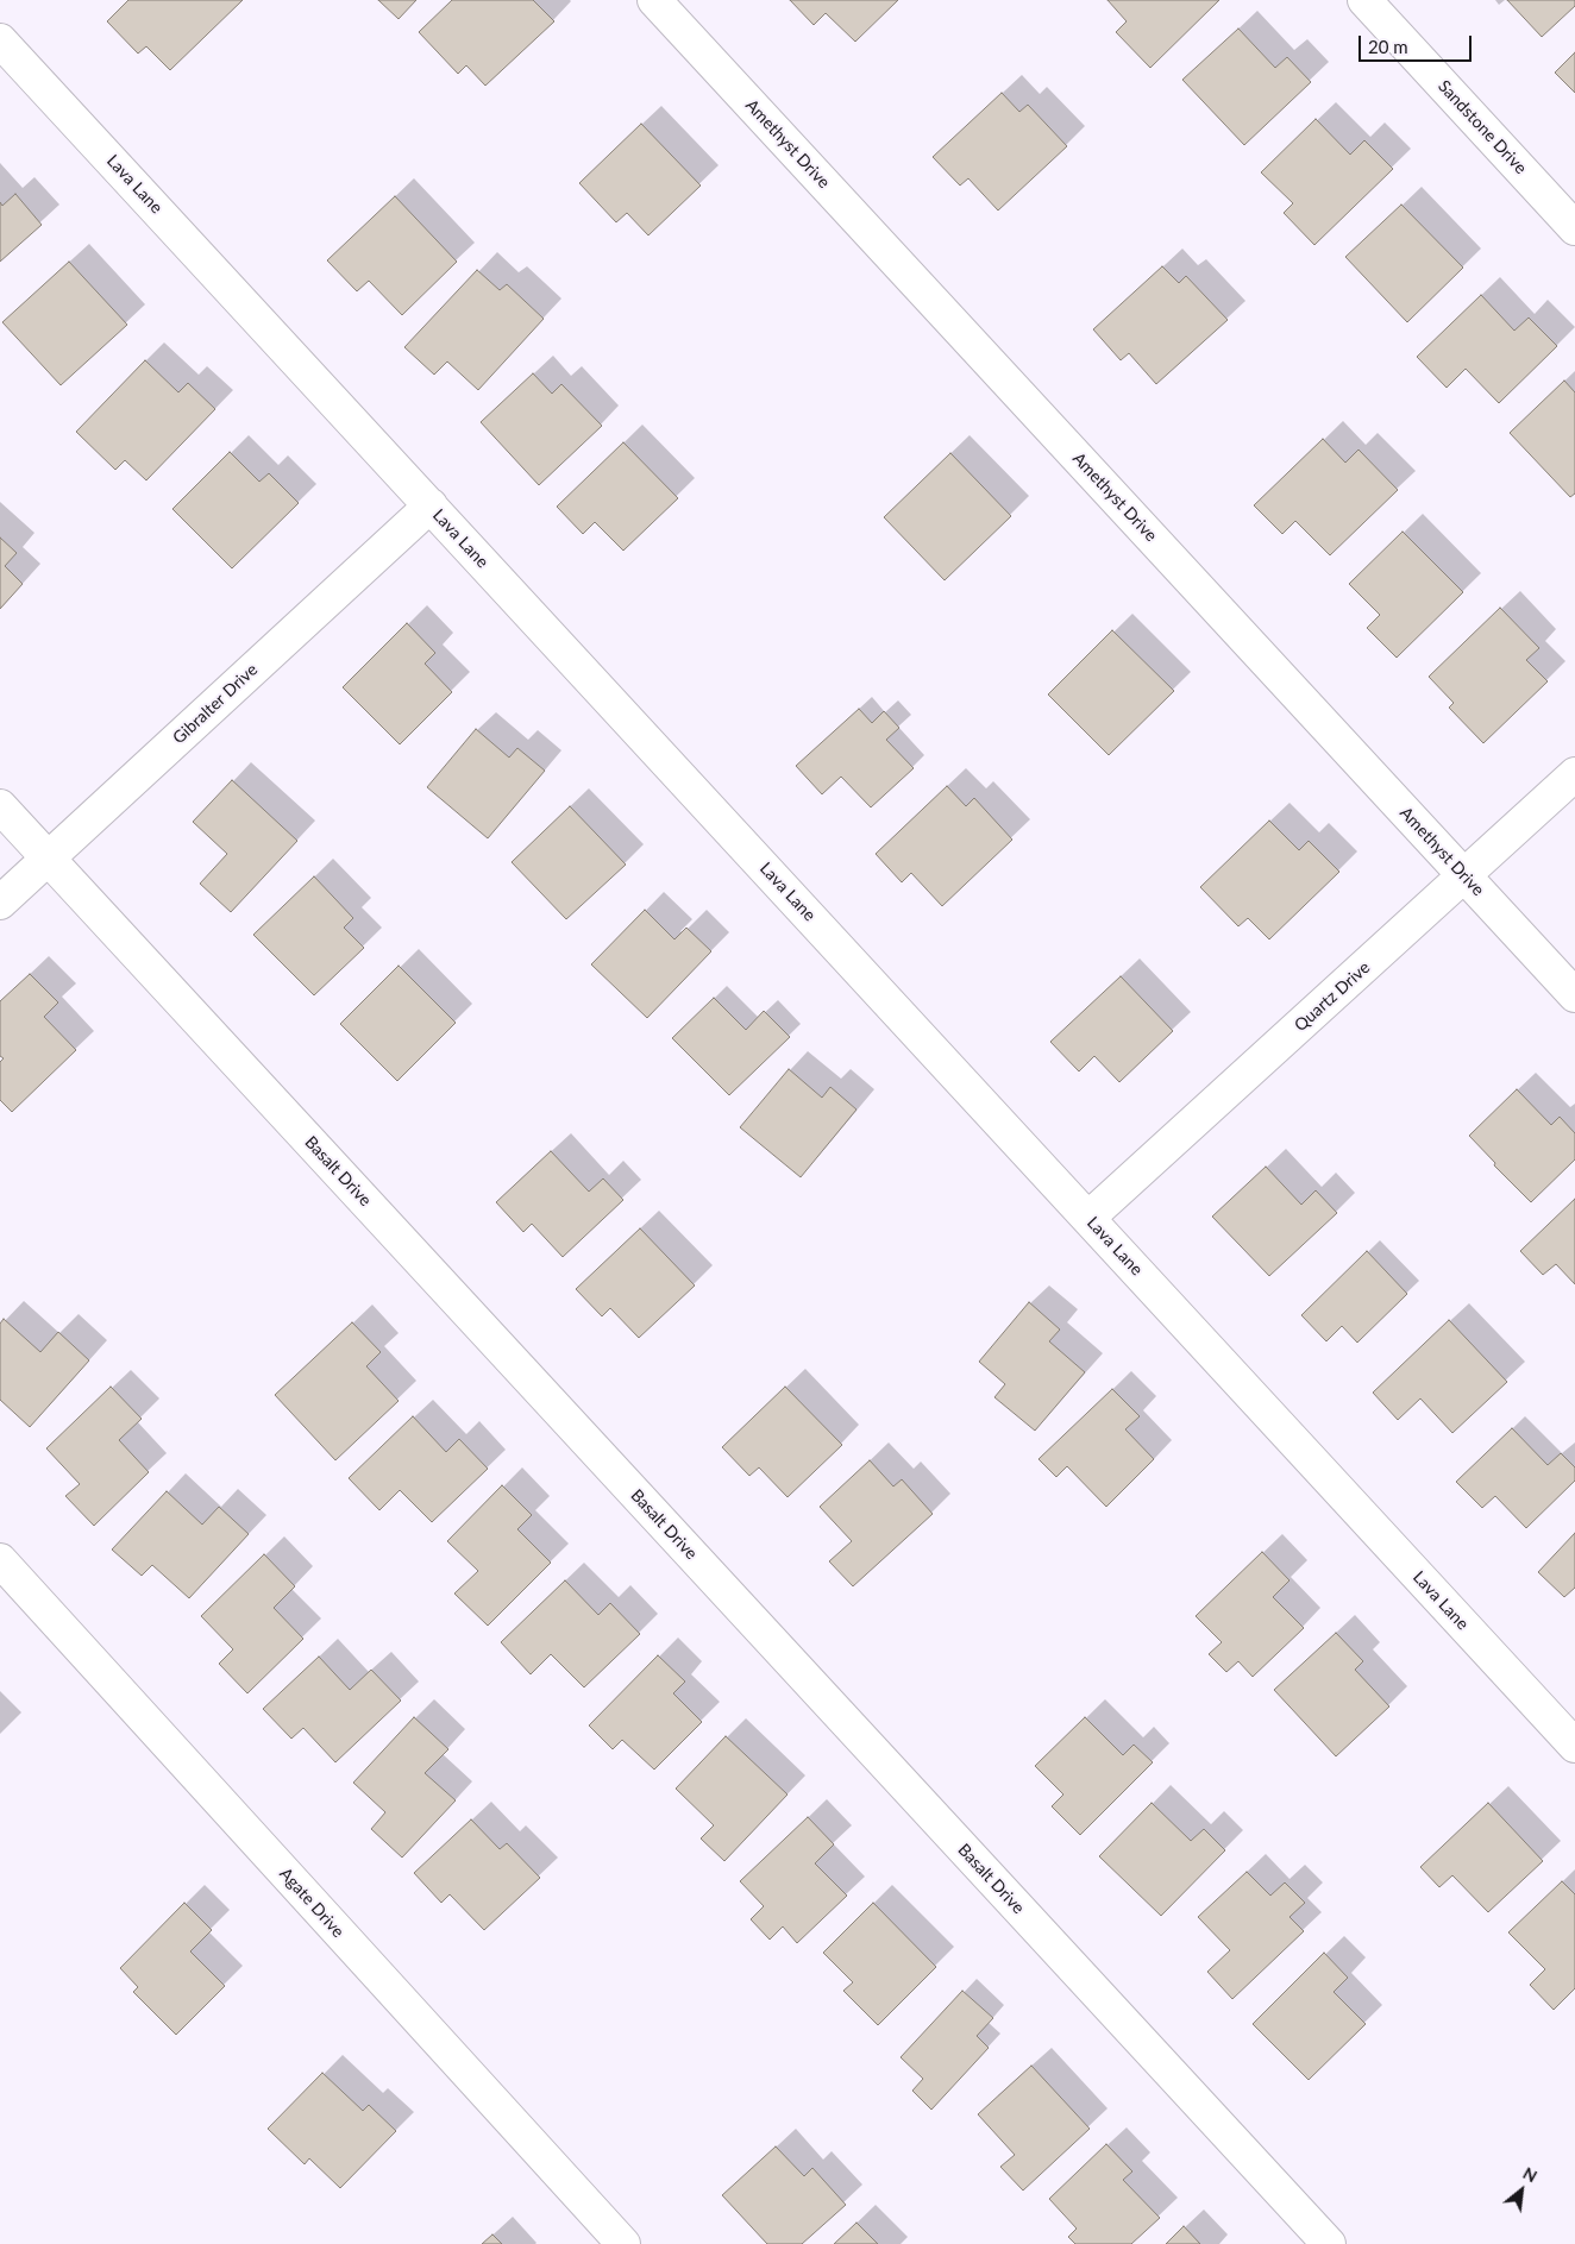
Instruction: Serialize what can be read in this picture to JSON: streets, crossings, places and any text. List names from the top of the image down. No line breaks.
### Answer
{"streets":{"street":["Sandstone Drive","Amethyst Drive","Lava Lane","Gibralter Drive","Quartz Drive","Basalt Drive","Agate Drive"]},"crossings":[["Amethyst Drive","Quartz Drive"],["Lava Lane","Gibralter Drive"],["Lava Lane","Quartz Drive"],["Gibralter Drive","Basalt Drive"]],"scale_bar":"20 m","north":"top right"}
